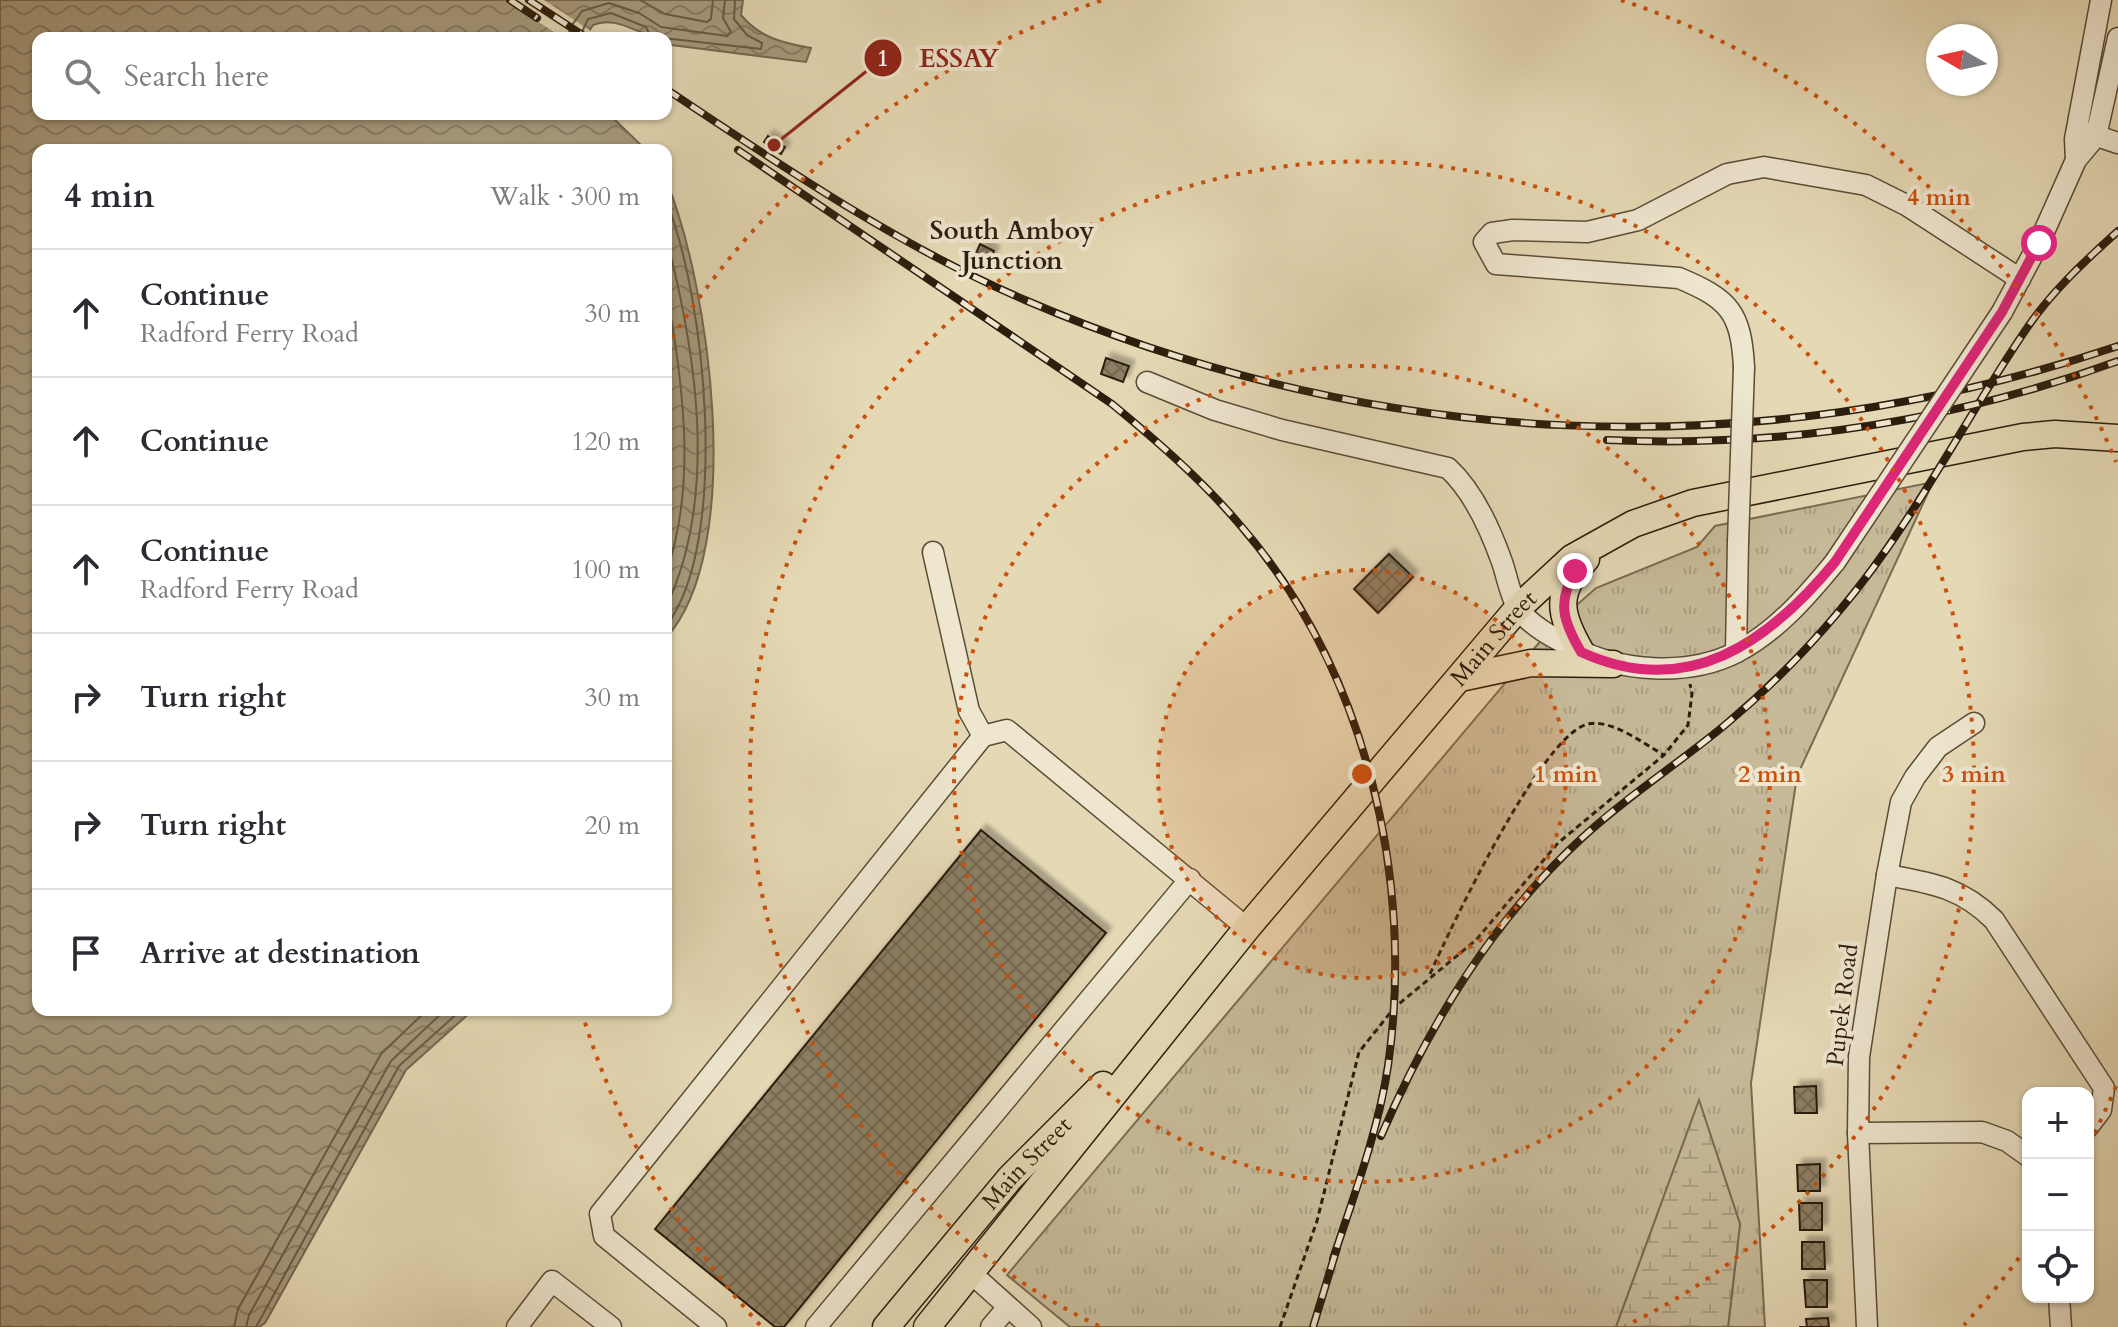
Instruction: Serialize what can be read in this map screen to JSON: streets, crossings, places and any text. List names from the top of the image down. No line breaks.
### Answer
{"streets":{"main road":["Main Street"],"street":["Pupek Road"]},"districts":["South Amboy Junction"],"places":["ESSAY"],"north":"left","page":{"search":"Search here","heading":["4 min","Walk · 300 m"],"list":[["Continue","Radford Ferry Road","30 m"],["Continue","120 m"],["Continue","Radford Ferry Road","100 m"],["Turn right","30 m"],["Turn right","20 m"],"Arrive at destination"],"map_buttons":["+","−"]},"rings":["4 min","1 min","2 min","3 min"]}
